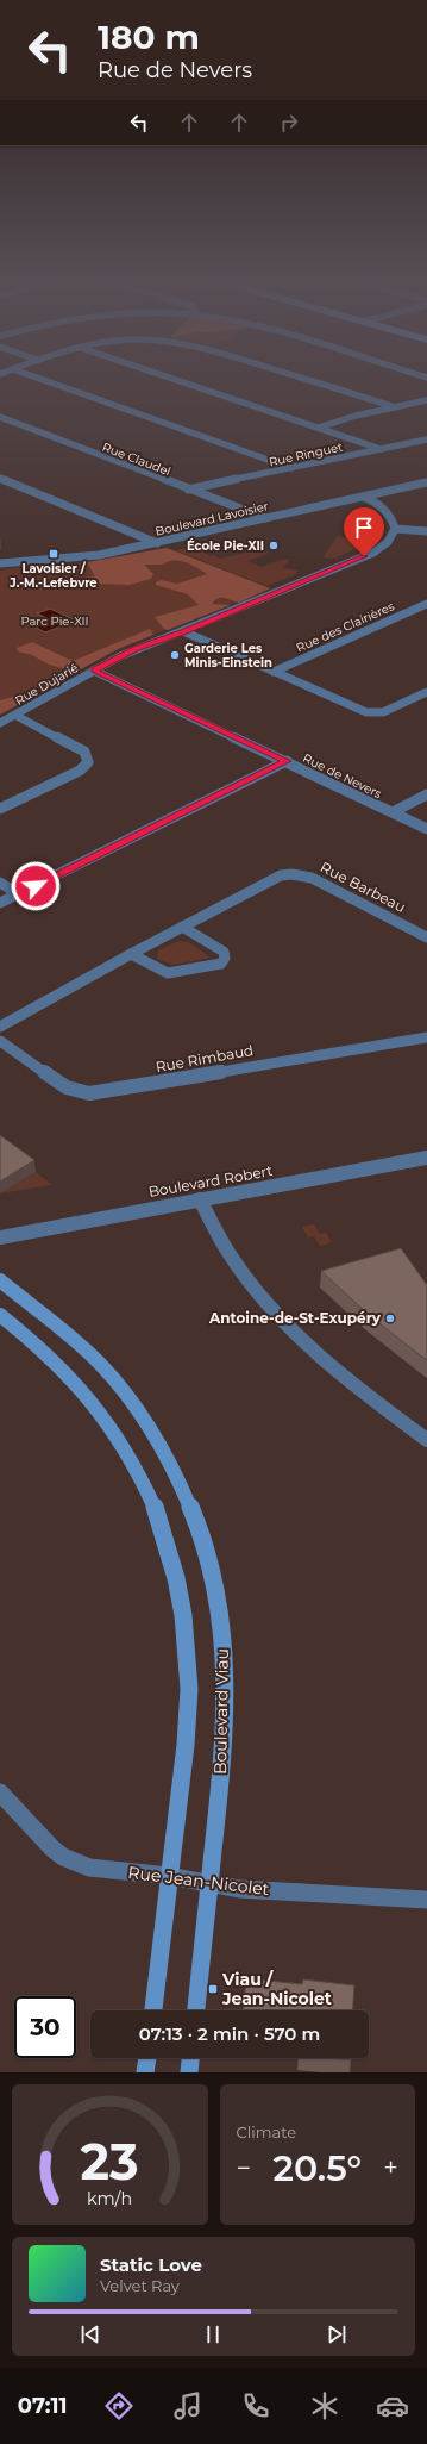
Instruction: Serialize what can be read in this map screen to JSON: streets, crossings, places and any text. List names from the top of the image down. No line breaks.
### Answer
{"streets":{"main road":["Boulevard Viau"],"street":["Rue Ringuet","Rue Claudel","Boulevard Lavoisier","Rue des Clairières","Rue Dujarié","Rue de Nevers","Rue Barbeau","Rue Rimbaud","Boulevard Robert","Rue Jean-Nicolet"]},"crossings":[["Rue Ringuet","Rue Claudel"],["Rue Claudel","Boulevard Lavoisier"],["Rue Dujarié","Rue de Nevers"],["Boulevard Viau","Rue Jean-Nicolet"]],"parks":["Parc Pie-XII"],"places":{"other":["École Pie-XII","Garderie Les Minis-Einstein","Antoine-de-St-Exupéry"],"transit":["Lavoisier / J.-M.-Lefebvre","Viau / Jean-Nicolet"]},"page":{"turn":["180 m","Rue de Nevers"],"limit":"30","trip":"07:13 · 2 min · 570 m","tile":"Climate","heat":["−","20.5°","+"],"song":["Static Love","Velvet Ray"],"tabs":"07:11","gauge":["23","km/h"]}}
